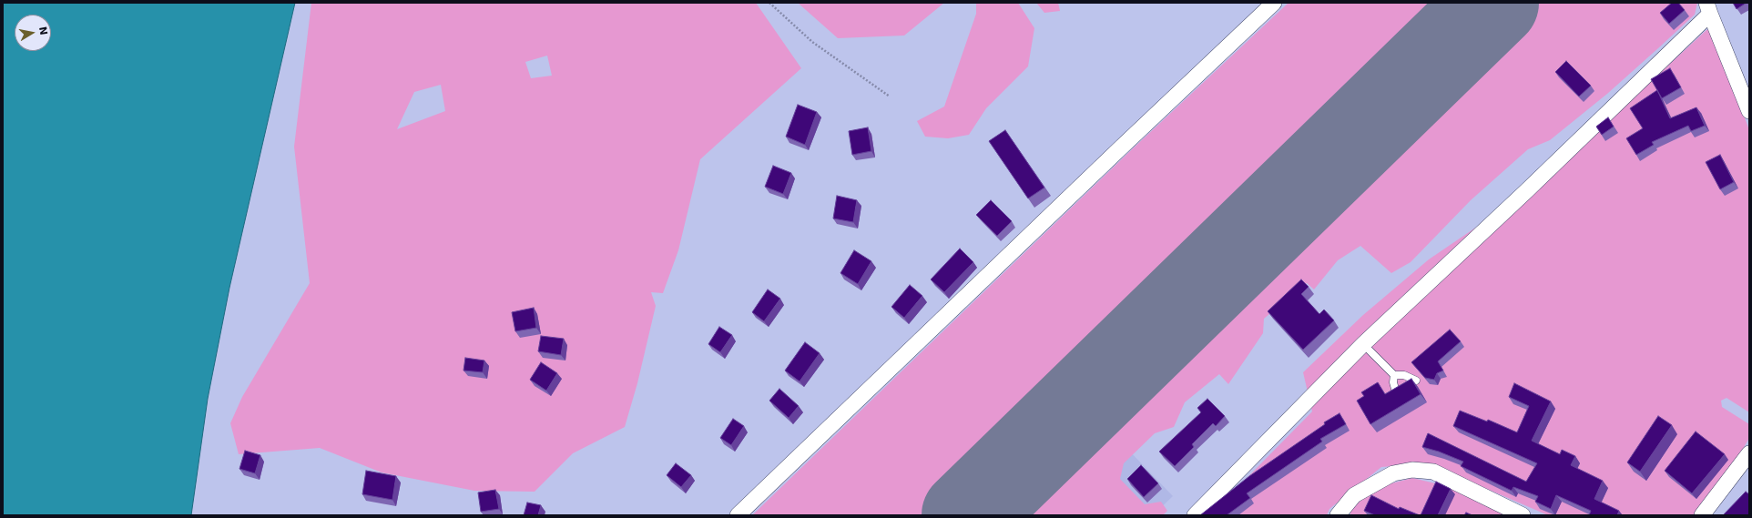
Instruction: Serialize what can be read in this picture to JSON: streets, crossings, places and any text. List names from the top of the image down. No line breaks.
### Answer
{"north":"right"}
